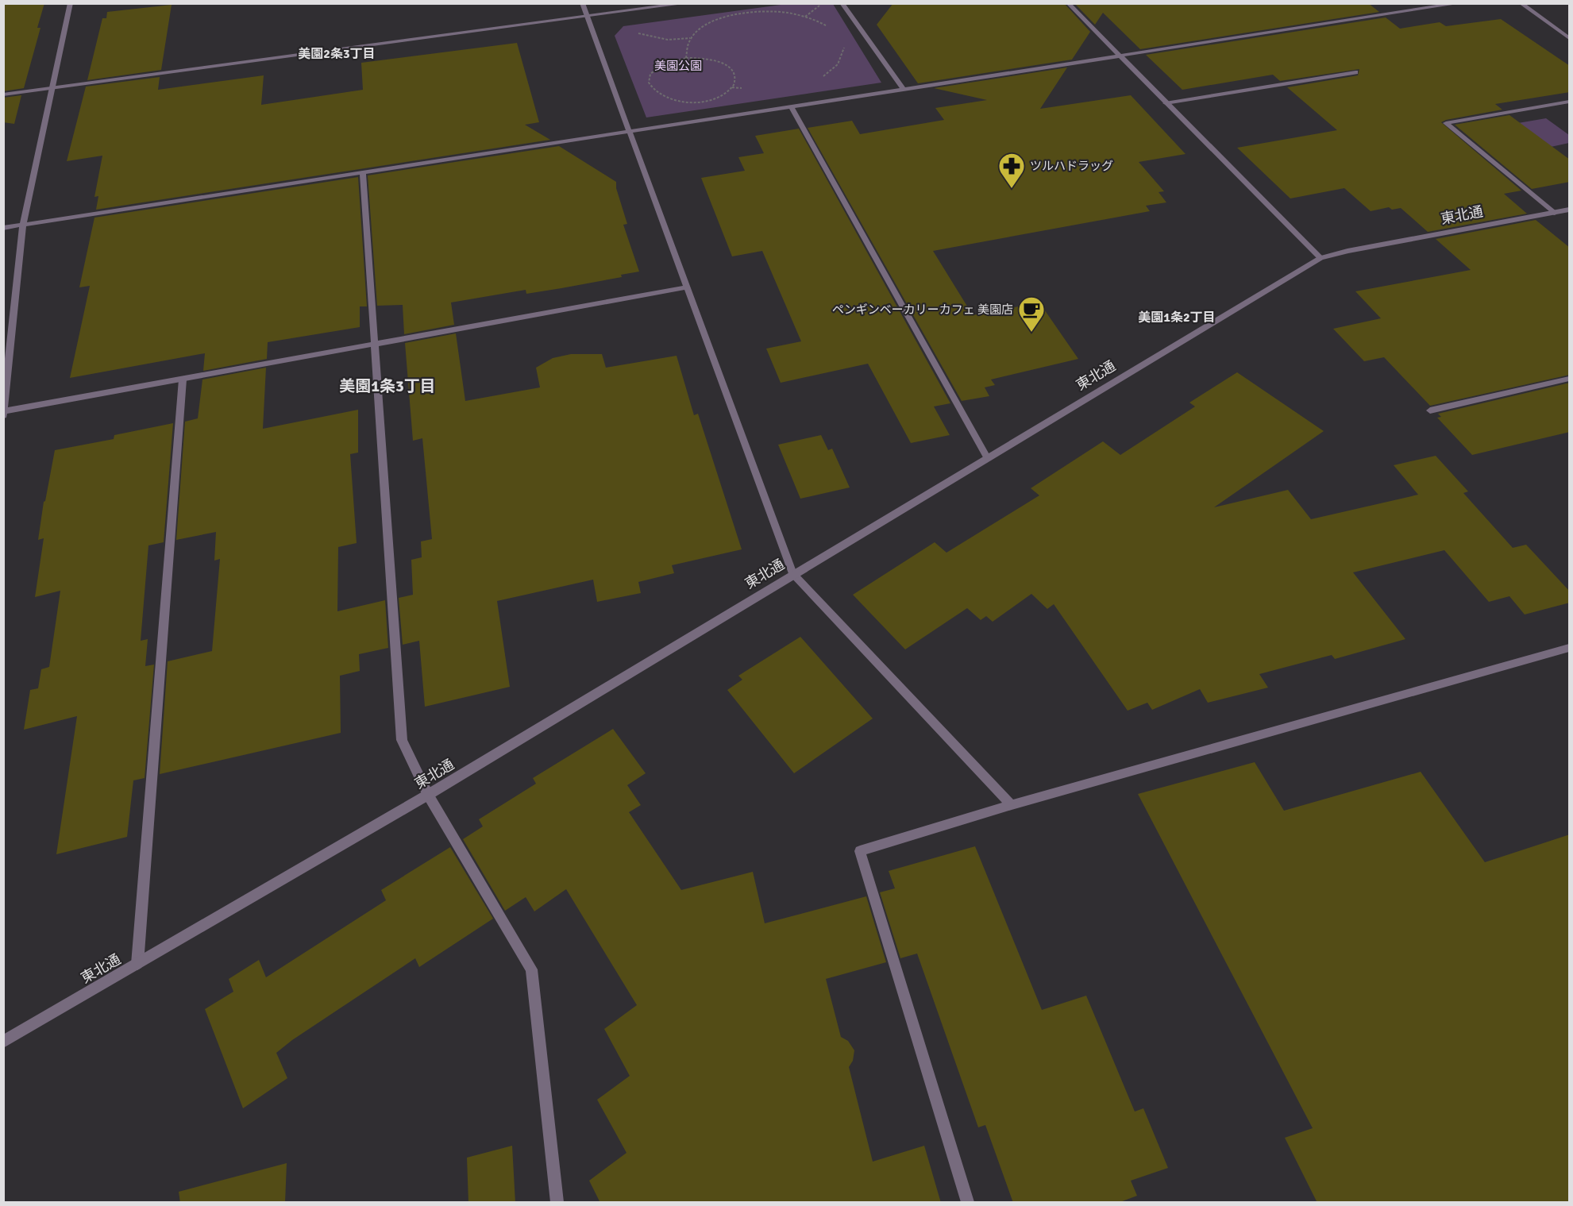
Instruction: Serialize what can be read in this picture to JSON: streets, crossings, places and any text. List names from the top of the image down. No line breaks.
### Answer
{"streets":{"street":["東北通"]},"districts":["美園2条3丁目","美園1条2丁目","美園1条3丁目"],"parks":["美園公園"],"places":{"pharmacy":["ツルハドラッグ"],"cafe":["ペンギンベーカリーカフェ 美園店"]}}
